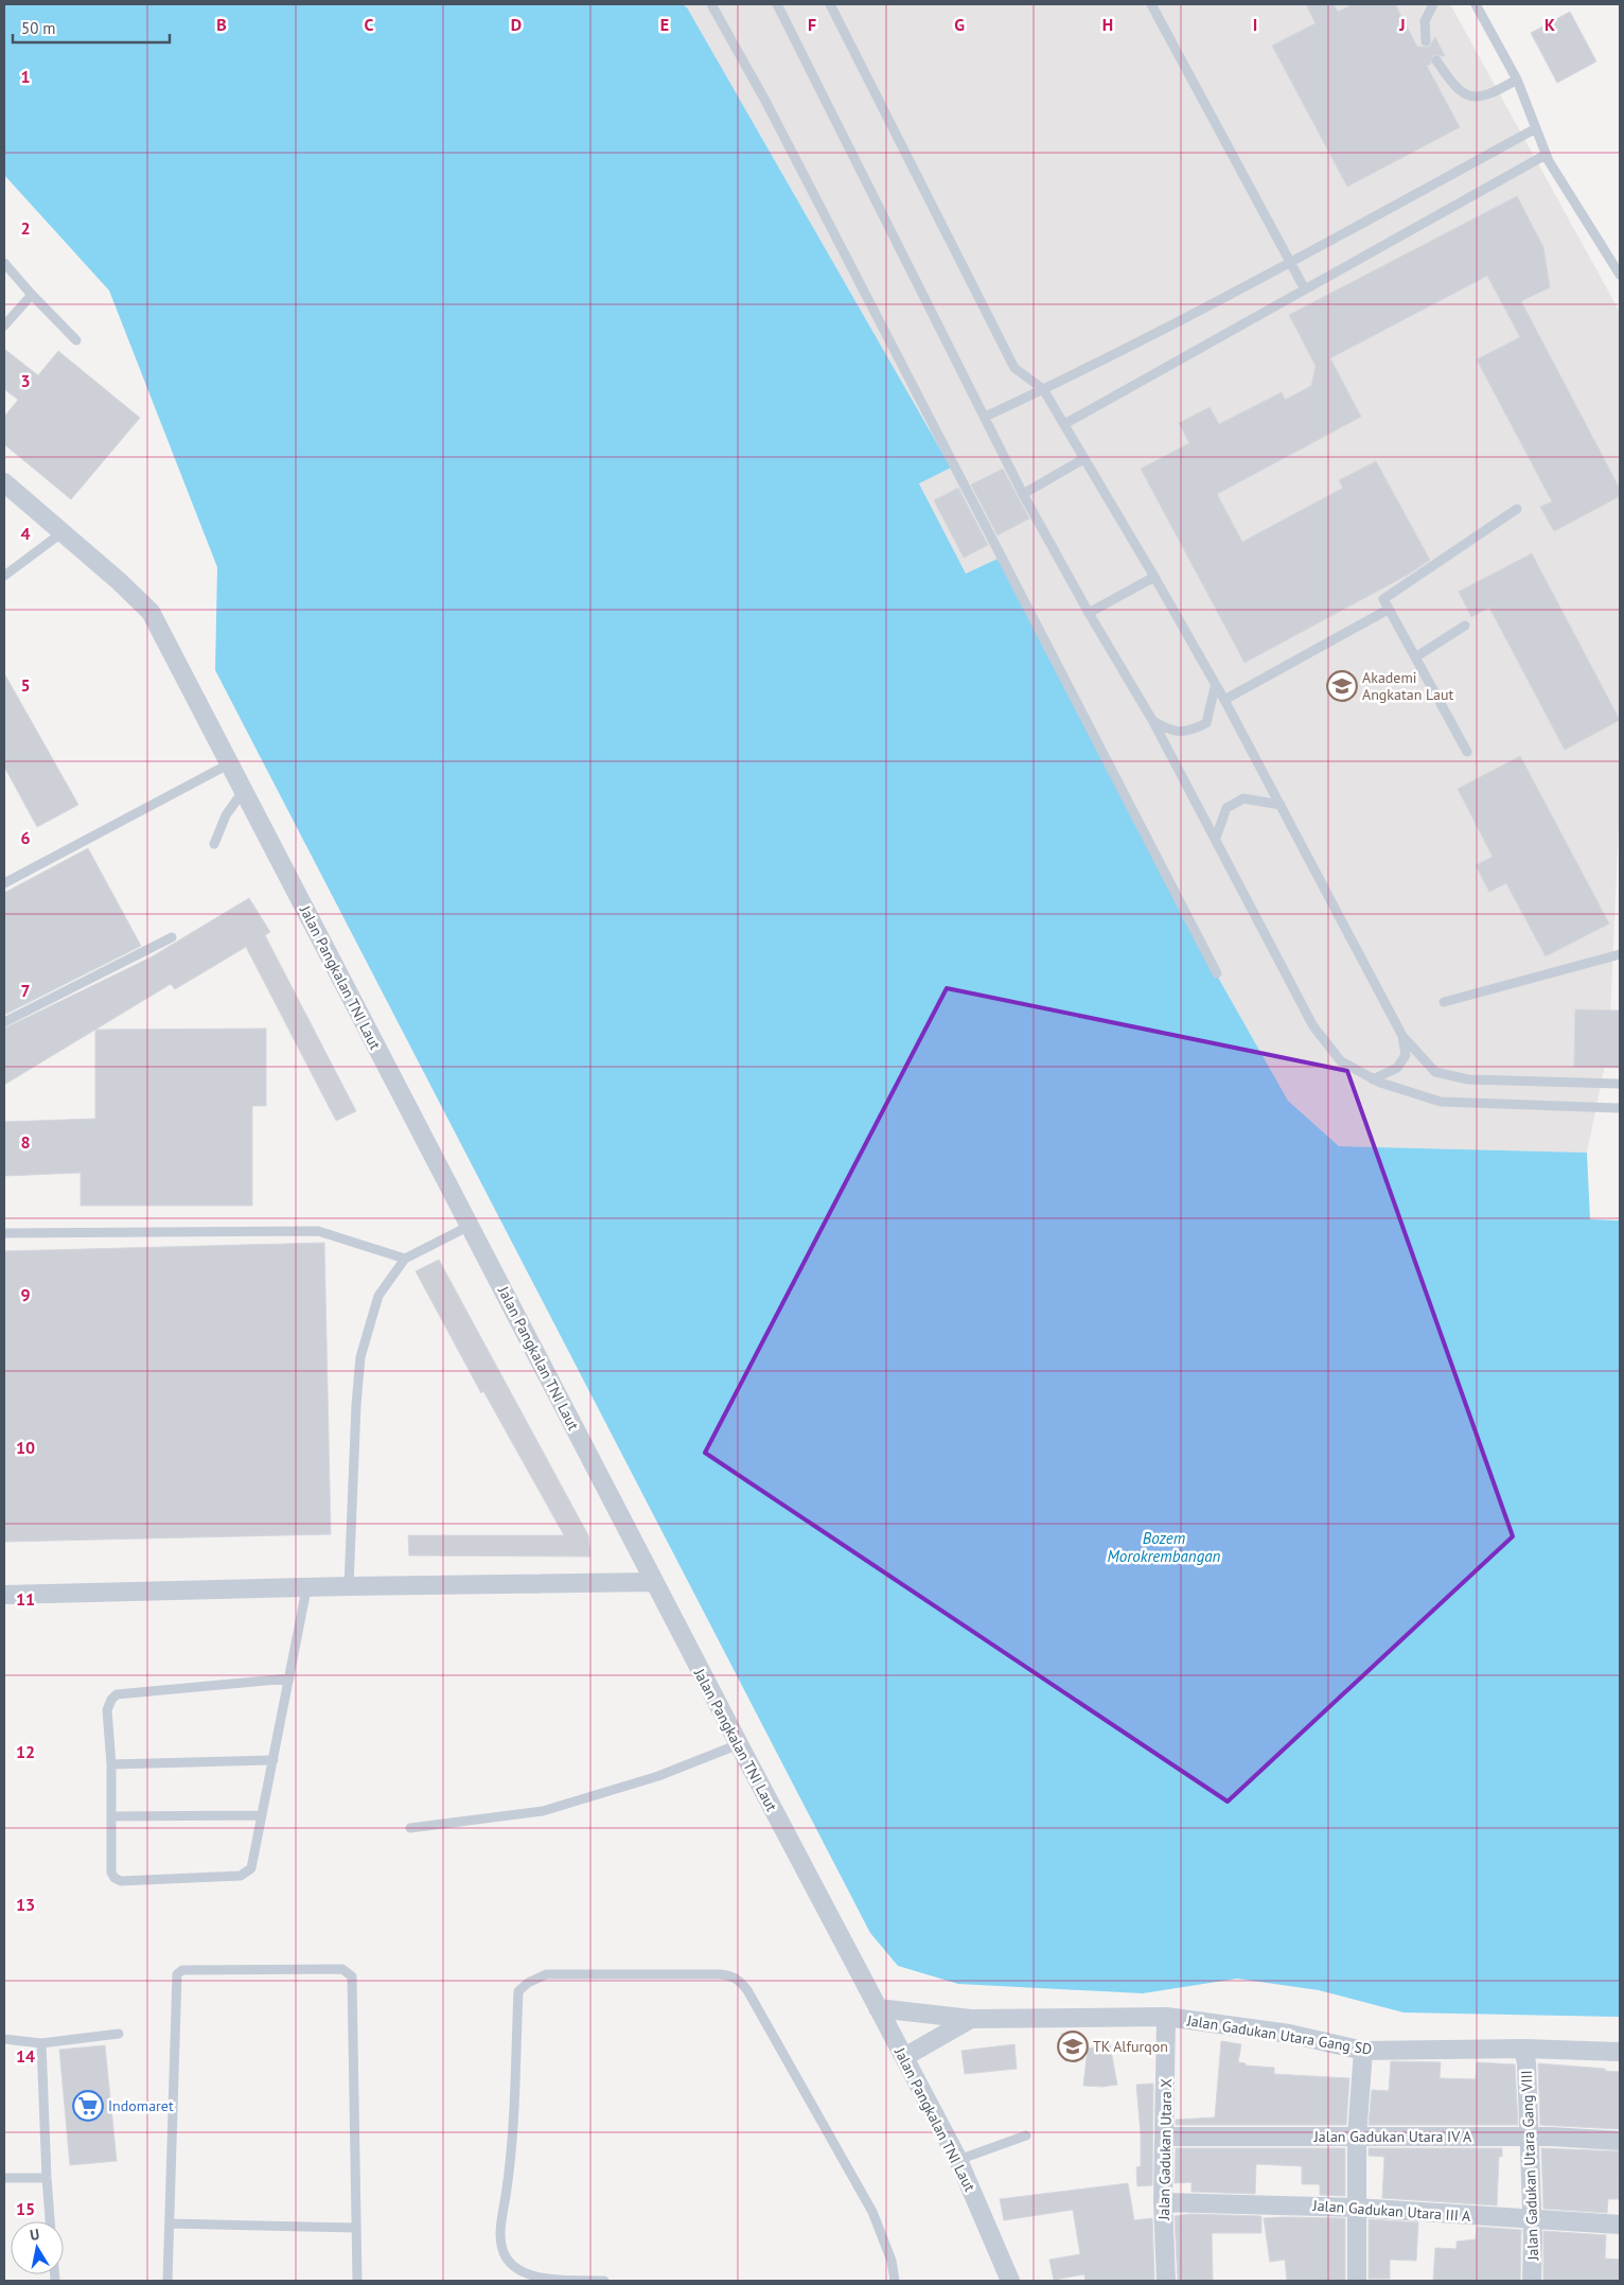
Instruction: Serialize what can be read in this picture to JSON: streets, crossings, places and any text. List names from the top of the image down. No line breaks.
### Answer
{"streets":{"street":["Jalan Pangkalan TNI Laut","Jalan Gadukan Utara Gang SD","Jalan Gadukan Utara IV A","Jalan Gadukan Utara X","Jalan Gadukan Utara Gang VIII","Jalan Gadukan Utara III A"]},"crossings":[["Jalan Pangkalan TNI Laut","Jalan Gadukan Utara Gang SD"],["Jalan Gadukan Utara Gang SD","Jalan Gadukan Utara X"],["Jalan Gadukan Utara Gang SD","Jalan Gadukan Utara Gang VIII"],["Jalan Gadukan Utara IV A","Jalan Gadukan Utara X"],["Jalan Gadukan Utara IV A","Jalan Gadukan Utara Gang VIII"],["Jalan Gadukan Utara X","Jalan Gadukan Utara III A"],["Jalan Gadukan Utara Gang VIII","Jalan Gadukan Utara III A"]],"water":["Bozem Morokrembangan"],"places":{"school or university":["Akademi Angkatan Laut","TK Alfurqon"],"supermarket":["Indomaret"]},"scale_bar":"50 m","north":"top","grid":{"columns":["B","C","D","E","F","G","H","I","J","K"],"rows":["1","2","3","4","5","6","7","8","9","10","11","12","13","14","15"]}}
